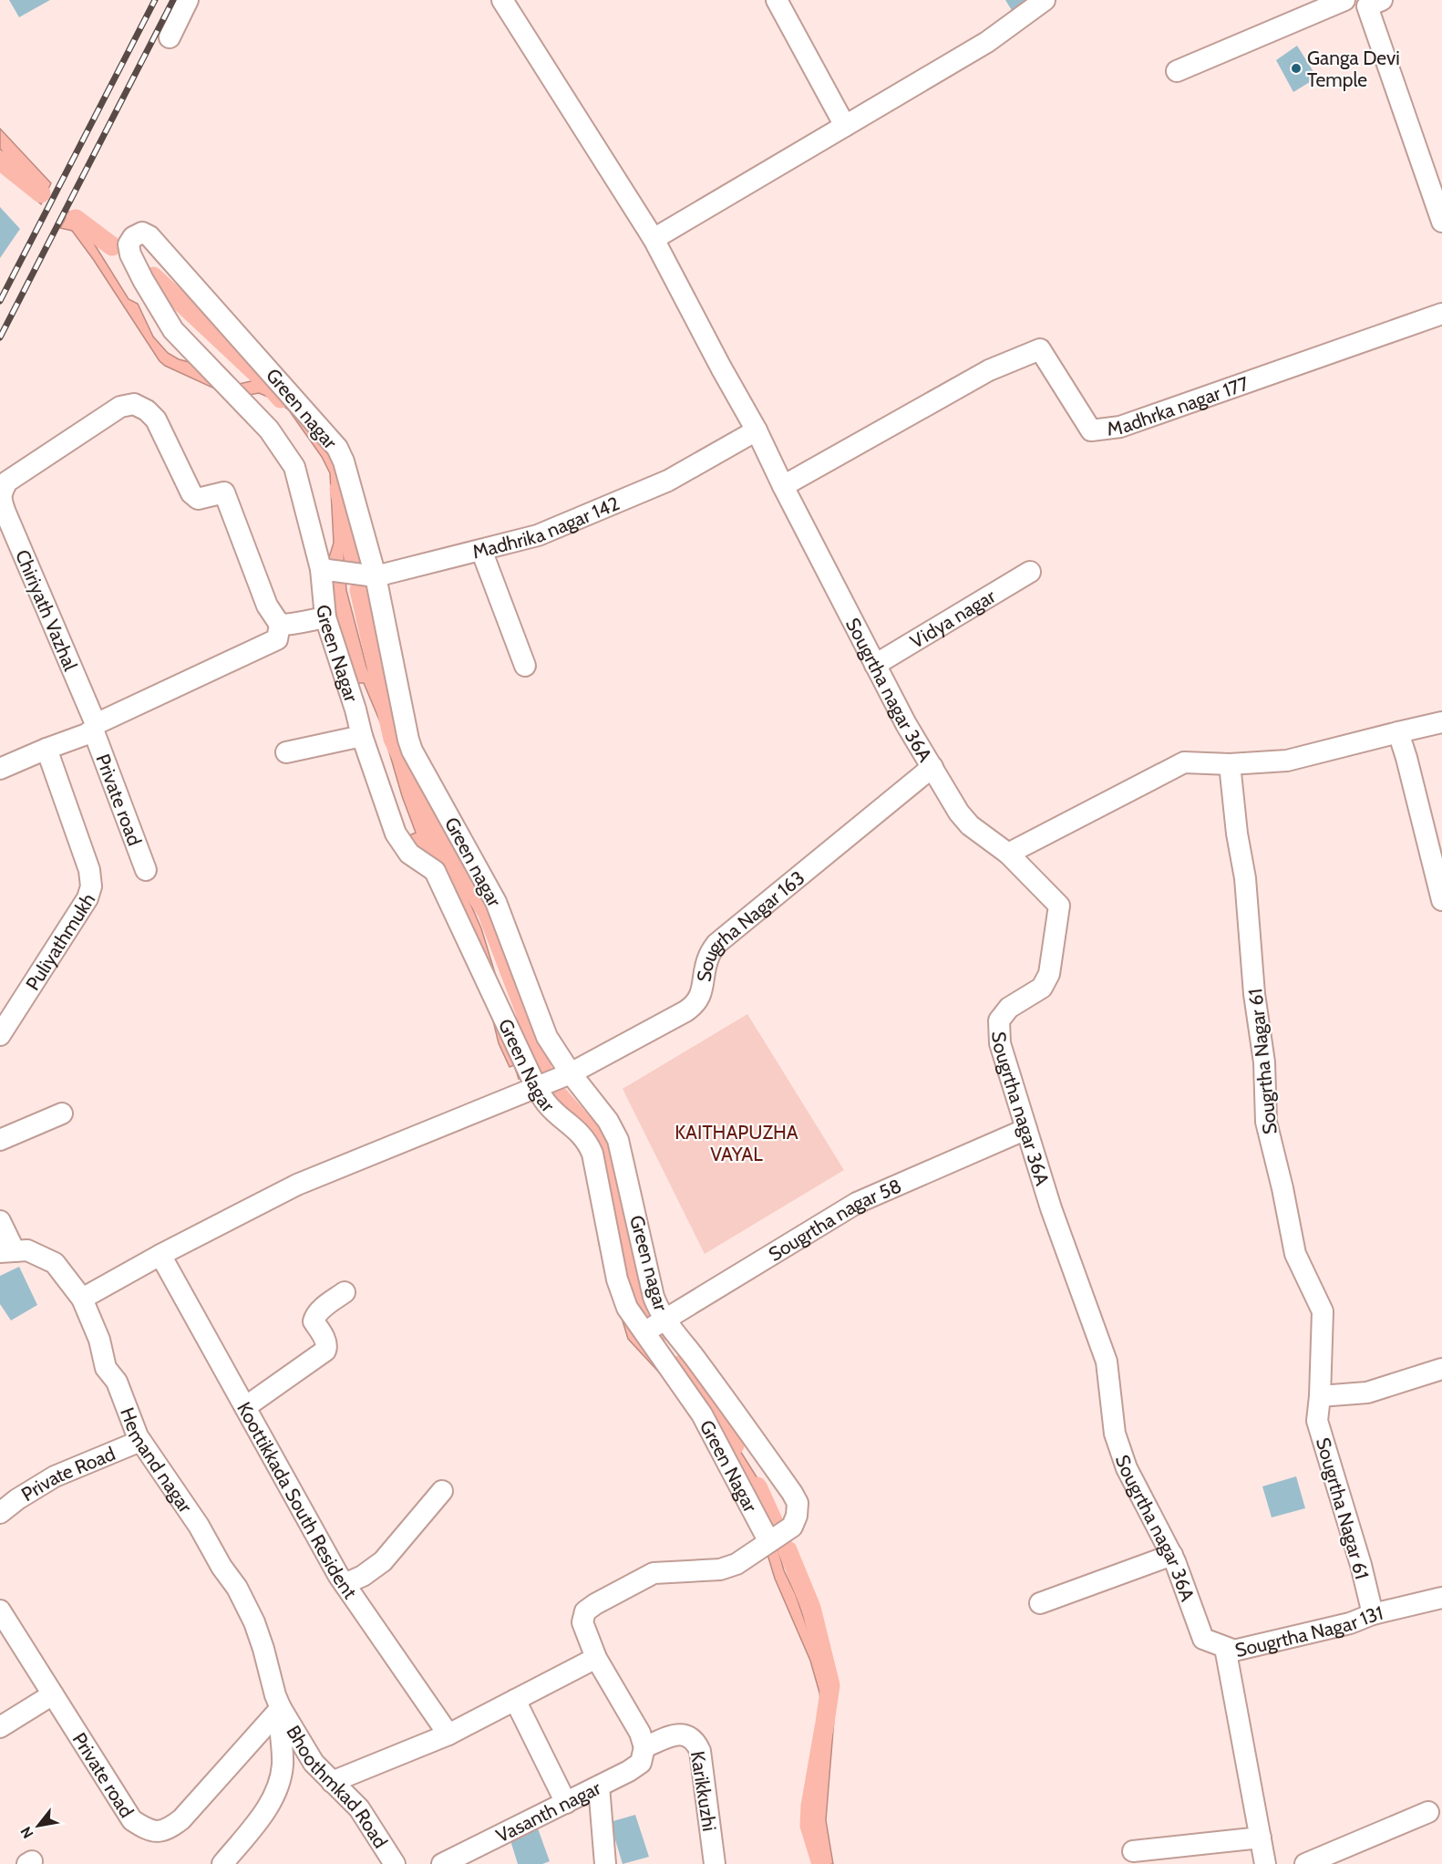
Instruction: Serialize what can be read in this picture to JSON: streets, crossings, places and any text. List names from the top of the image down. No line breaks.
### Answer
{"streets":{"street":["Madhrka nagar 177","Green nagar","Madhrika nagar 142","Chiriyath Vazhal","Vidya nagar","Green Nagar","Sougrtha nagar 36A","Private road","Sougrha Nagar 163","Puliyathmukh","Sougrtha Nagar 61","Sougrtha nagar 58","Hemand nagar","Private Road","Koottikkada South Resident","Sougrtha Nagar 131","Bhoothmkad Road","Karikkuzhi","Vasanth nagar"]},"crossings":[["Madhrka nagar 177","Sougrtha nagar 36A"],["Green nagar","Madhrika nagar 142"],["Green nagar","Green Nagar"],["Green nagar","Sougrha Nagar 163"],["Green nagar","Sougrtha nagar 58"],["Green nagar","Karikkuzhi"],["Green nagar","Vasanth nagar"],["Madhrika nagar 142","Green Nagar"],["Madhrika nagar 142","Sougrtha nagar 36A"],["Chiriyath Vazhal","Private road"],["Vidya nagar","Sougrtha nagar 36A"],["Green Nagar","Sougrha Nagar 163"],["Sougrtha nagar 36A","Sougrha Nagar 163"],["Sougrtha nagar 36A","Sougrtha nagar 58"],["Sougrtha nagar 36A","Sougrtha Nagar 131"],["Private road","Hemand nagar"],["Private road","Bhoothmkad Road"],["Sougrha Nagar 163","Hemand nagar"],["Sougrha Nagar 163","Koottikkada South Resident"],["Sougrtha Nagar 61","Sougrtha Nagar 131"],["Hemand nagar","Private Road"],["Hemand nagar","Bhoothmkad Road"],["Karikkuzhi","Vasanth nagar"]],"parks":["KAITHAPUZHA VAYAL"],"places":["Ganga Devi Temple"],"north":"bottom left"}
